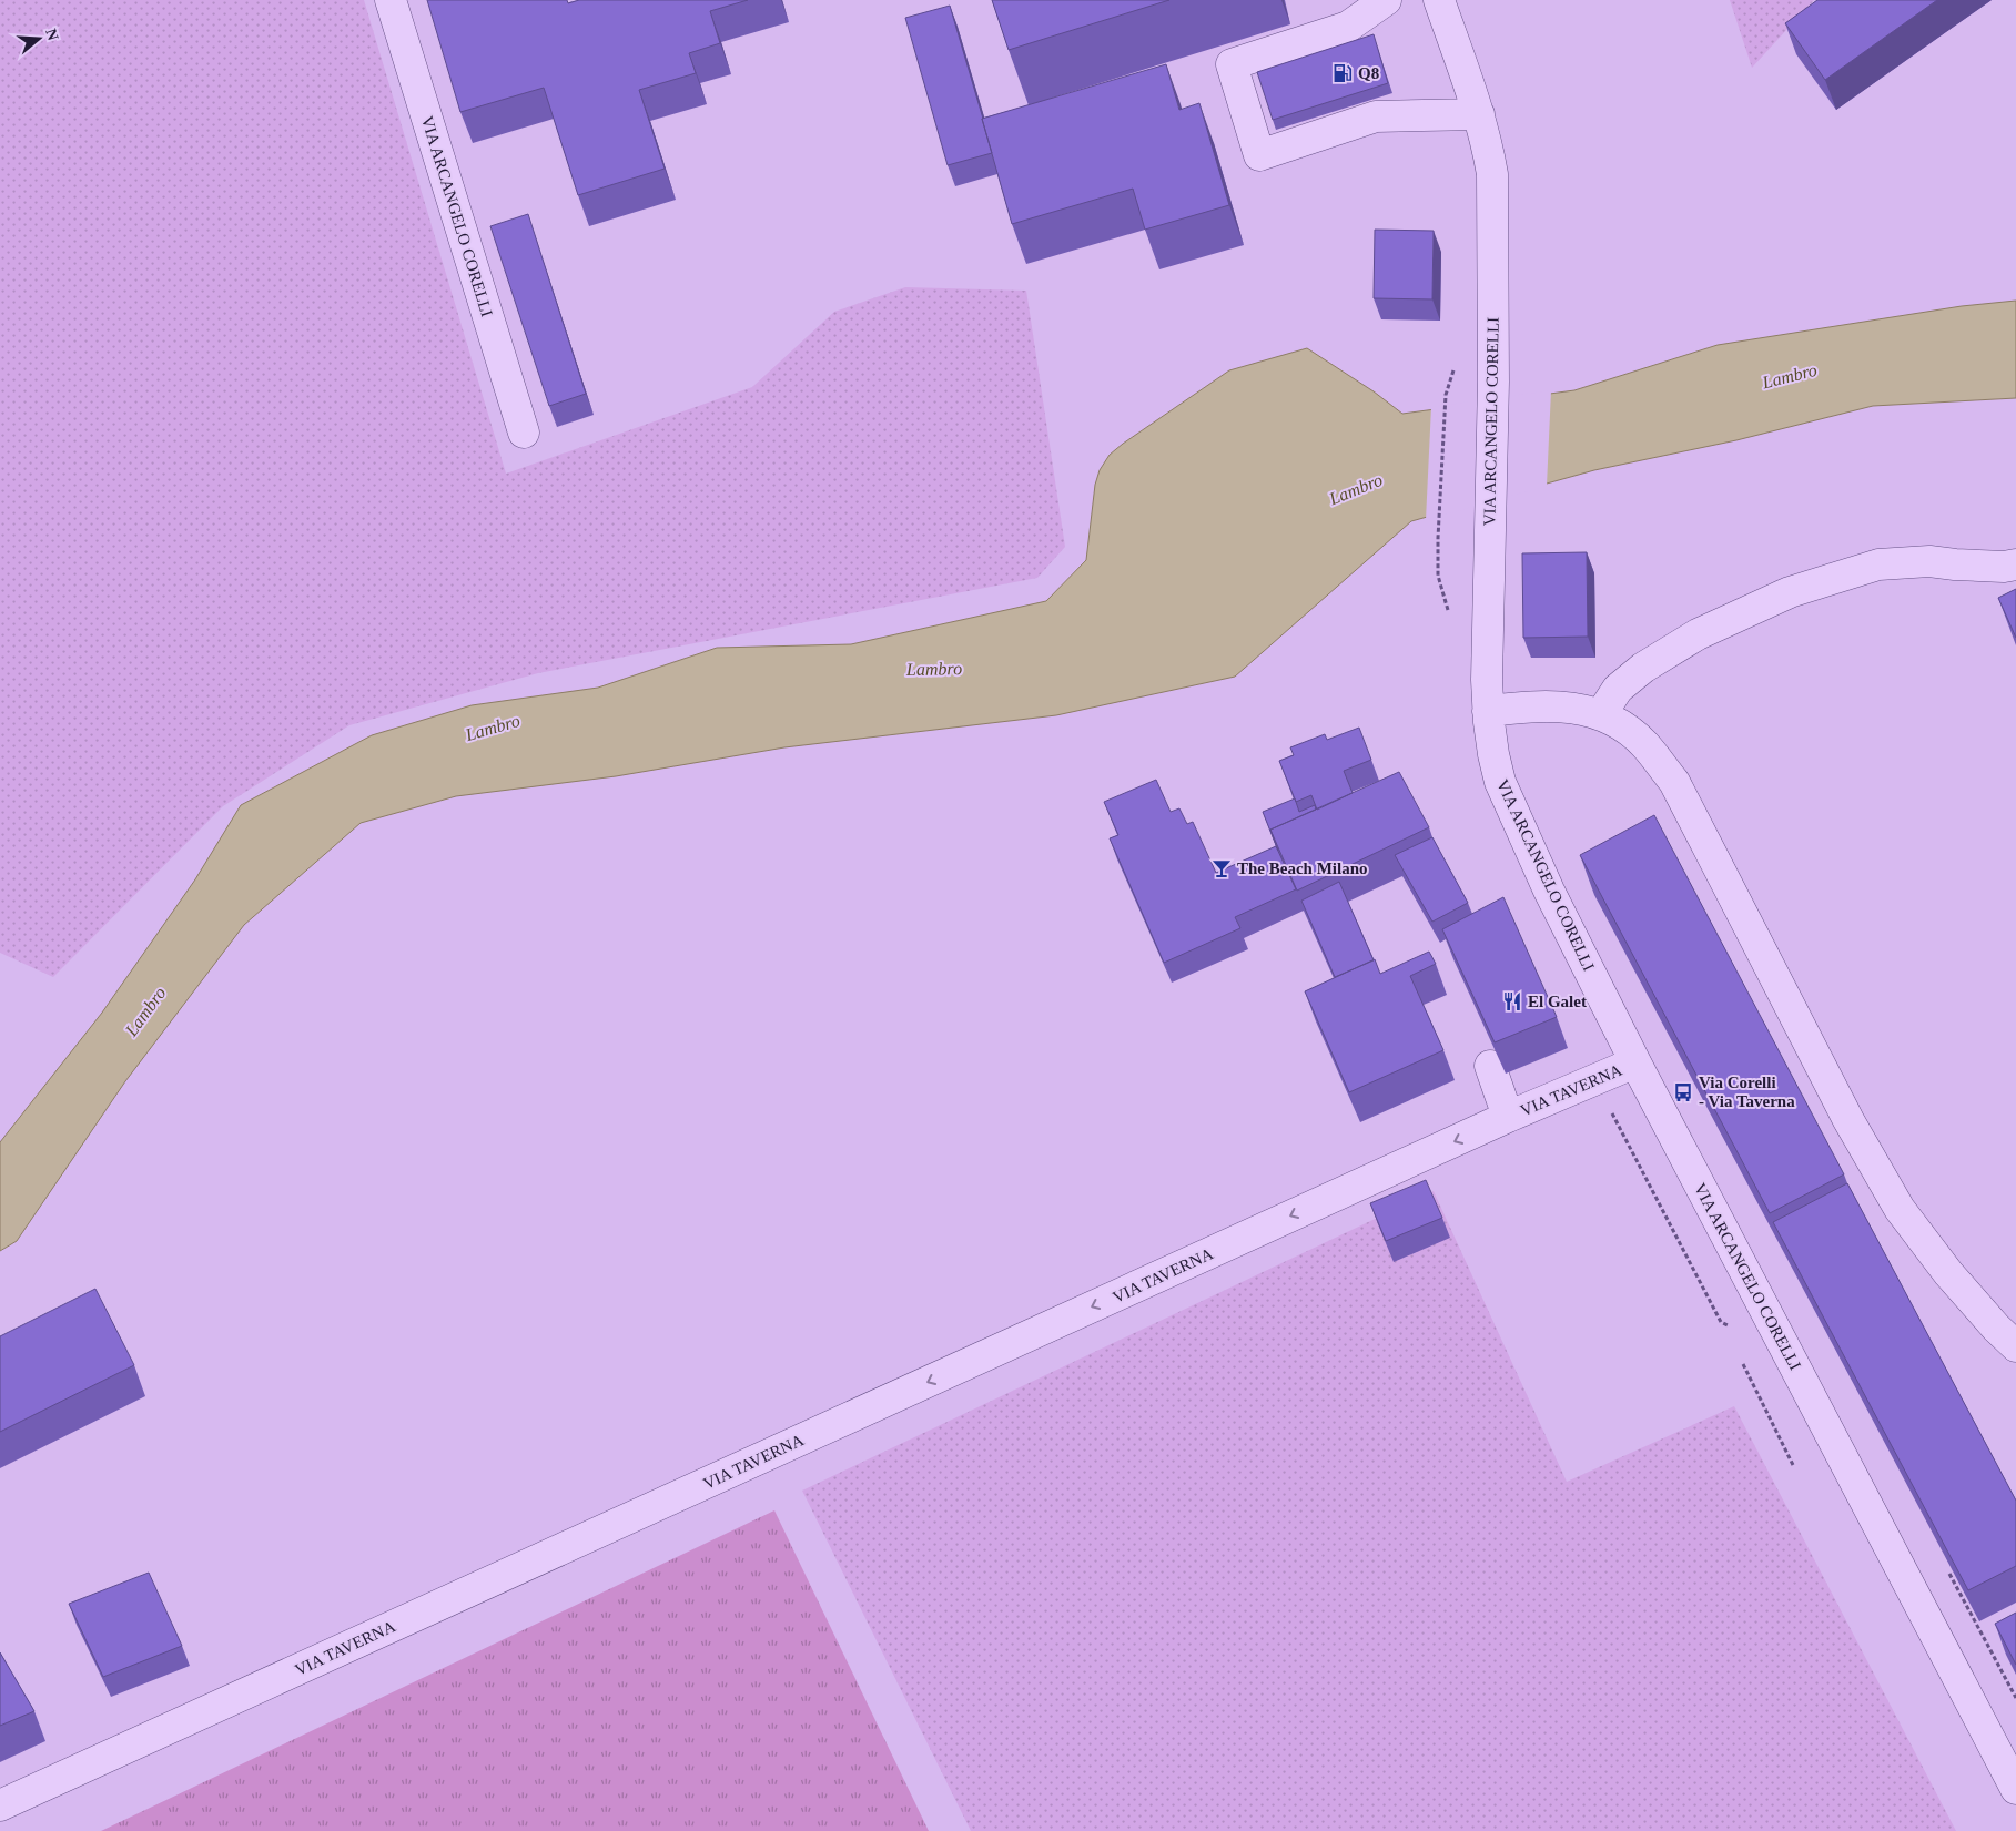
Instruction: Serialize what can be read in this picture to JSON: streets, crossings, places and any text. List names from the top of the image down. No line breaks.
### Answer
{"streets":{"street":["VIA ARCANGELO CORELLI","VIA TAVERNA"]},"crossings":[["VIA ARCANGELO CORELLI","VIA TAVERNA"]],"one_way":["VIA TAVERNA"],"water":["Lambro"],"places":{"fuel station":["Q8"],"bar":["The Beach Milano"],"restaurant":["El Galet"],"bus stop":["Via Corelli - Via Taverna"]},"north":"right"}
